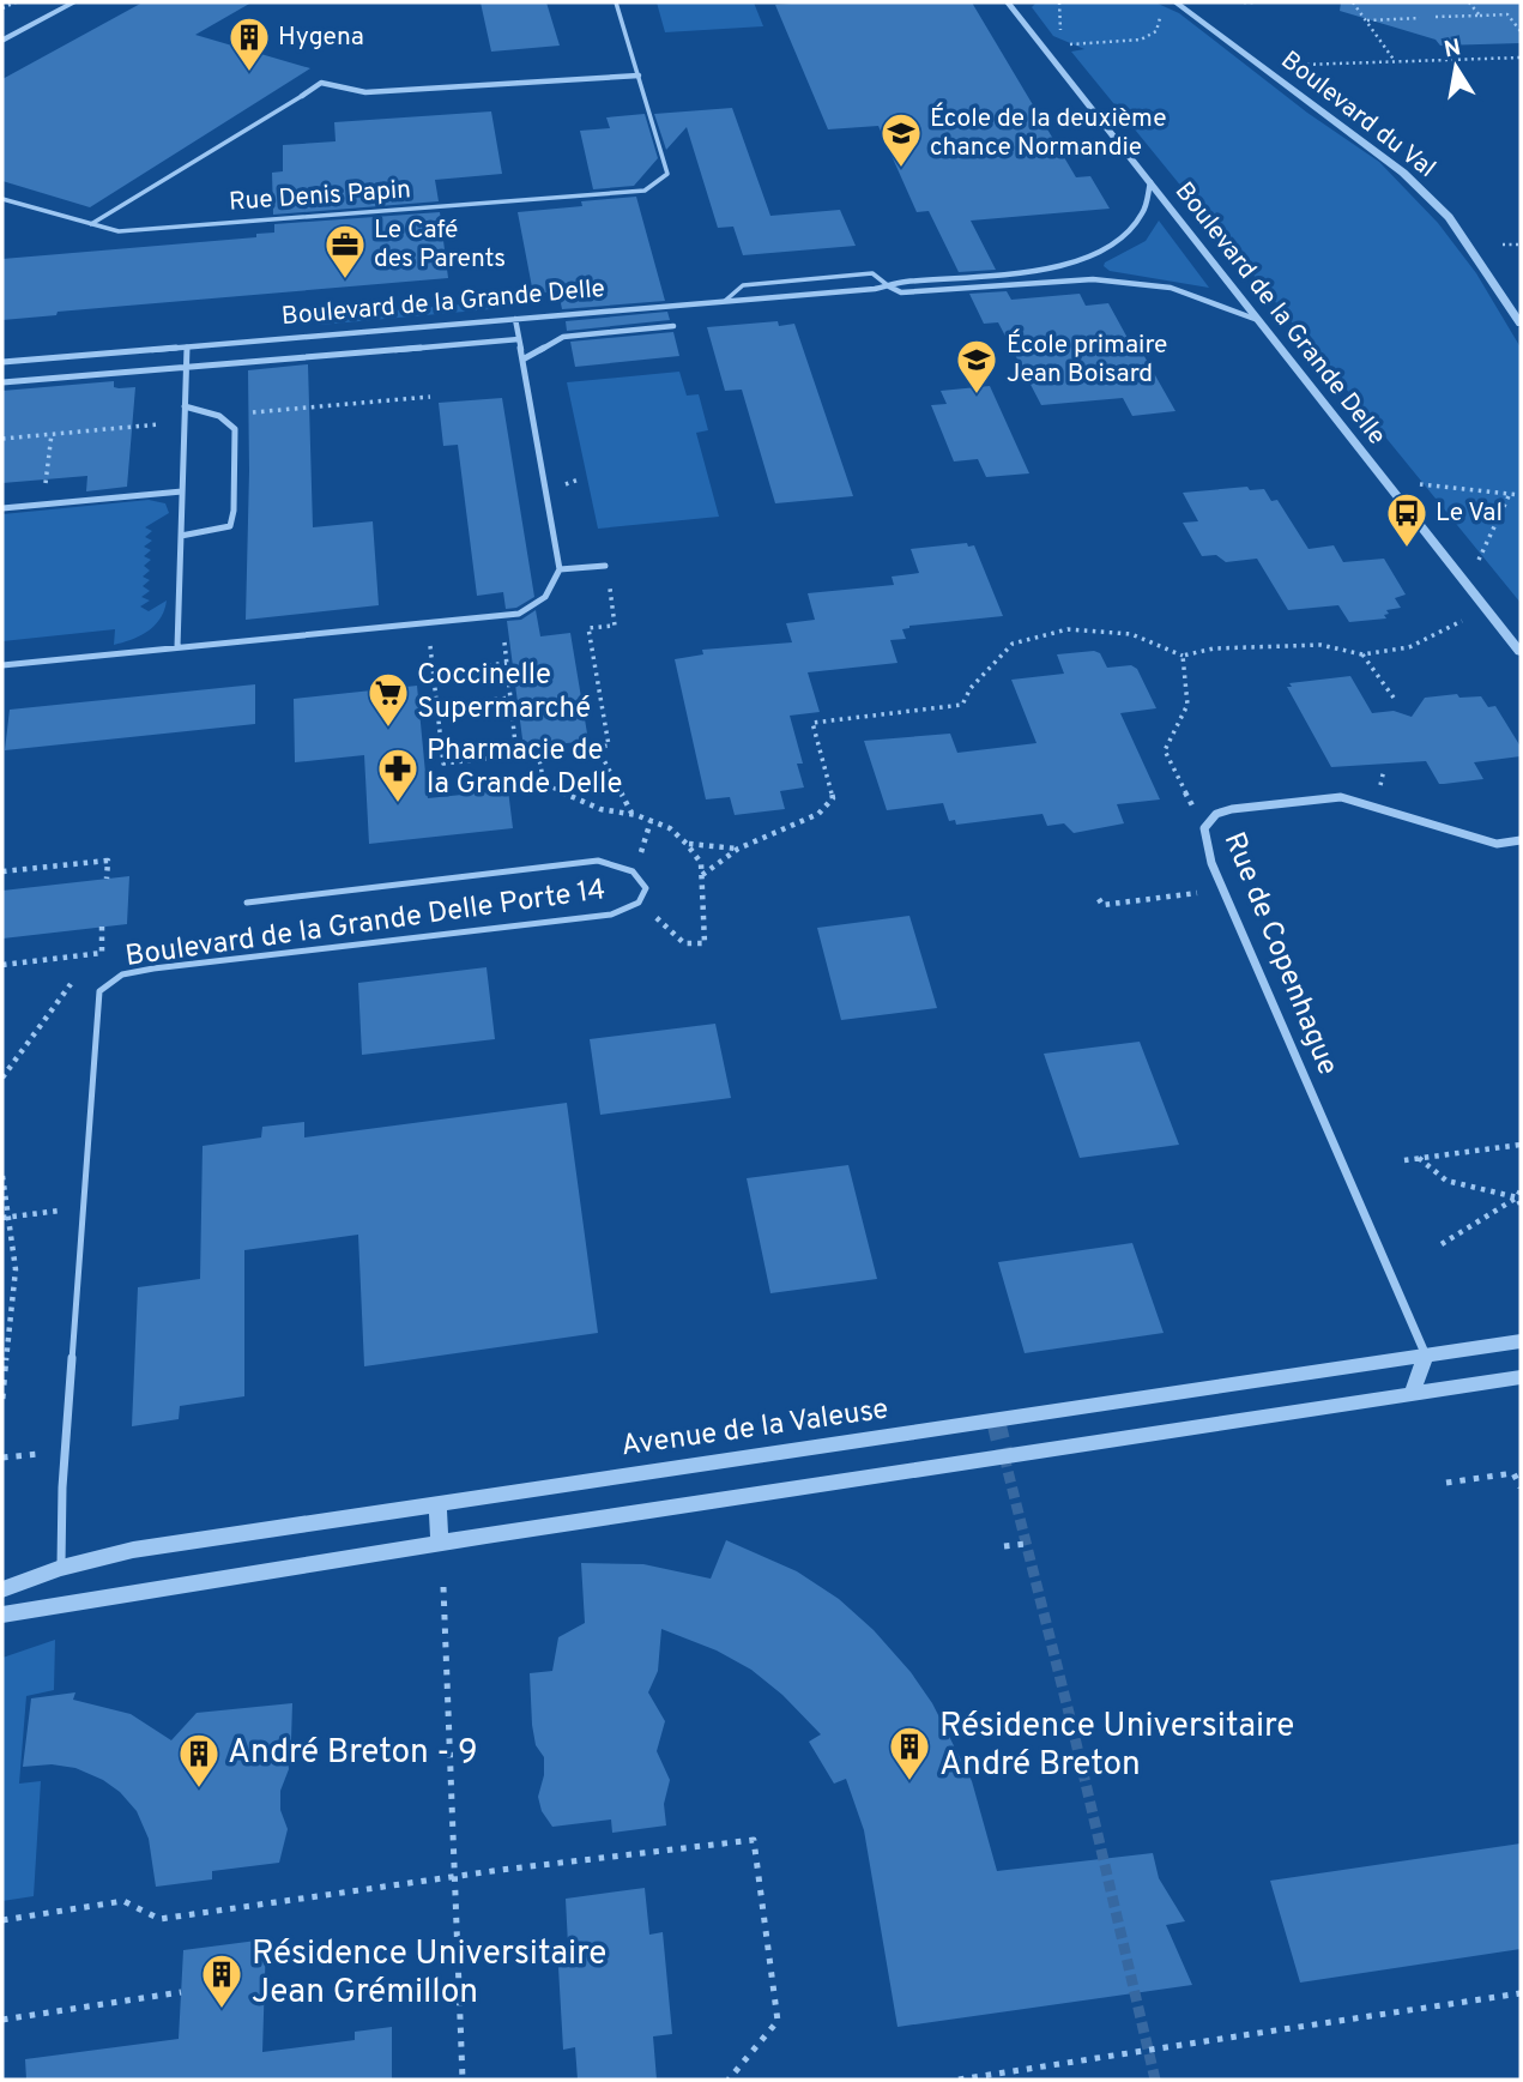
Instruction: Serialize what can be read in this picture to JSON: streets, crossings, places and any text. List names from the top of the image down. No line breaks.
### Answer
{"streets":{"street":["Boulevard du Val","Boulevard de la Grande Delle","Rue de Copenhague","Avenue de la Valeuse"],"lane":["Rue Denis Papin","Boulevard de la Grande Delle Porte 14"]},"crossings":[["Boulevard de la Grande Delle Porte 14","Avenue de la Valeuse"],["Rue de Copenhague","Avenue de la Valeuse"]],"places":{"building":["Hygena","Résidence Universitaire André Breton","André Breton - 9","Résidence Universitaire Jean Grémillon"],"school or university":["École de la deuxième chance Normandie","École primaire Jean Boisard"],"office":["Le Café des Parents"],"bus stop":["Le Val"],"supermarket":["Coccinelle Supermarché"],"pharmacy":["Pharmacie de la Grande Delle"]},"north":"top"}
